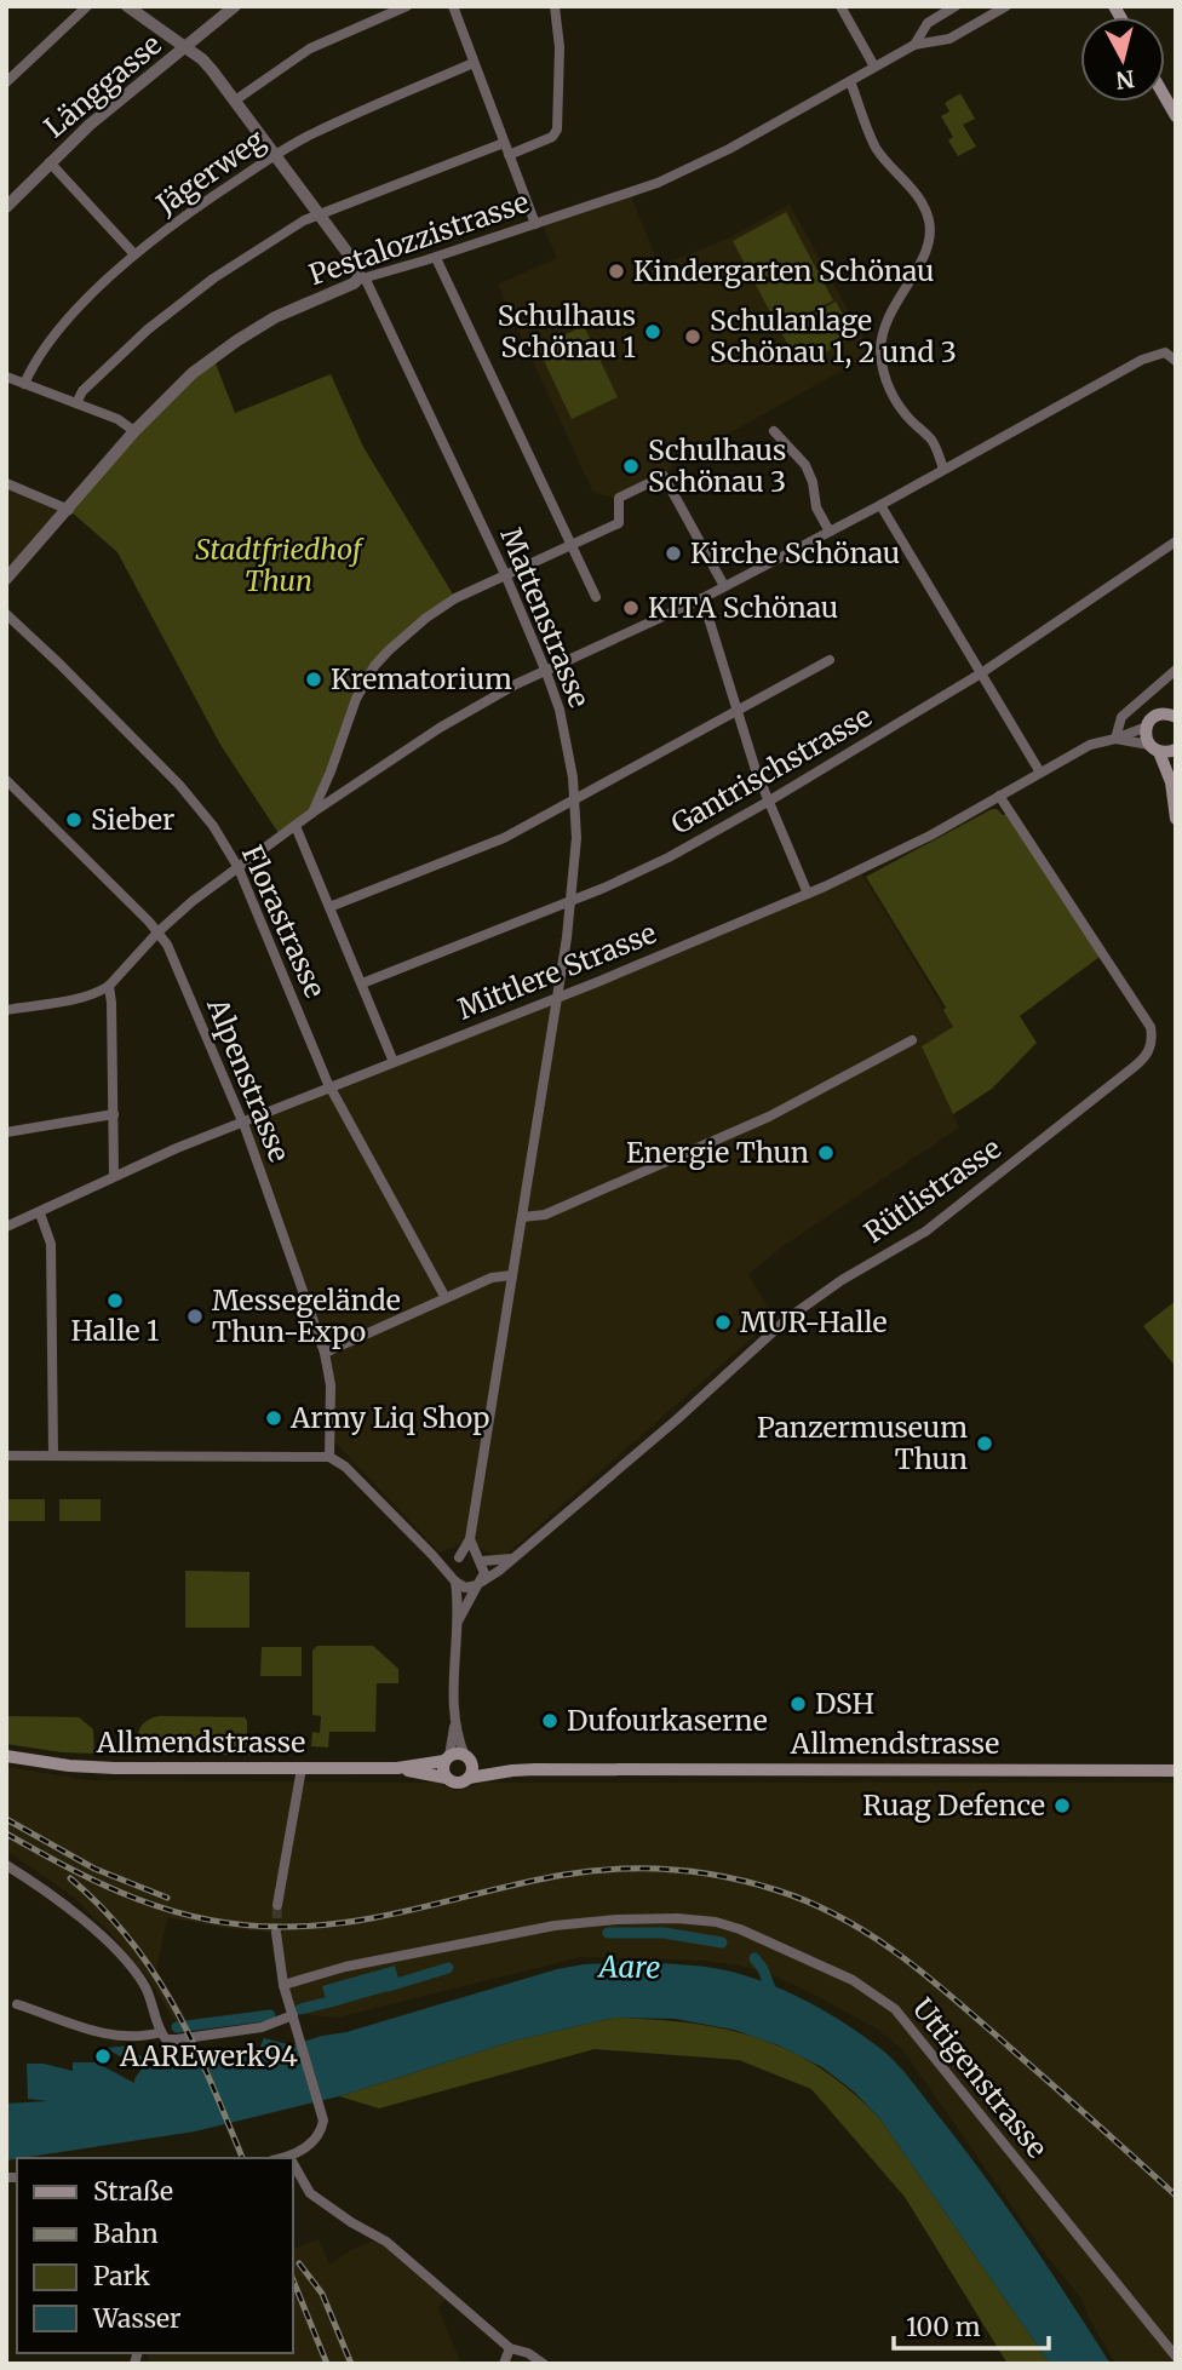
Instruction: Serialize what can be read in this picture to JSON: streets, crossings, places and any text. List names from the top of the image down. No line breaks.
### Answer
{"streets":{"main road":["Allmendstrasse"],"street":["Länggasse","Jägerweg","Pestalozzistrasse","Mattenstrasse","Gantrischstrasse","Florastrasse","Mittlere Strasse","Alpenstrasse","Rütlistrasse","Uttigenstrasse"]},"crossings":[["Länggasse","Mattenstrasse"],["Jägerweg","Mattenstrasse"],["Pestalozzistrasse","Mattenstrasse"],["Mattenstrasse","Gantrischstrasse"],["Mattenstrasse","Mittlere Strasse"],["Florastrasse","Mittlere Strasse"],["Mittlere Strasse","Alpenstrasse"],["Mittlere Strasse","Rütlistrasse"]],"water":["Aare"],"parks":["Stadtfriedhof Thun"],"places":["Kindergarten Schönau","Schulhaus Schönau 1","Schulanlage Schönau 1, 2 und 3","Schulhaus Schönau 3","Kirche Schönau","KITA Schönau","Krematorium","Sieber","Energie Thun","Halle 1","Messegelände Thun-Expo","MUR-Halle","Army Liq Shop","Panzermuseum Thun","DSH","Dufourkaserne","Ruag Defence","AAREwerk94"],"legend":["Straße","Bahn","Park","Wasser"],"scale_bar":"100 m","north":"bottom"}
